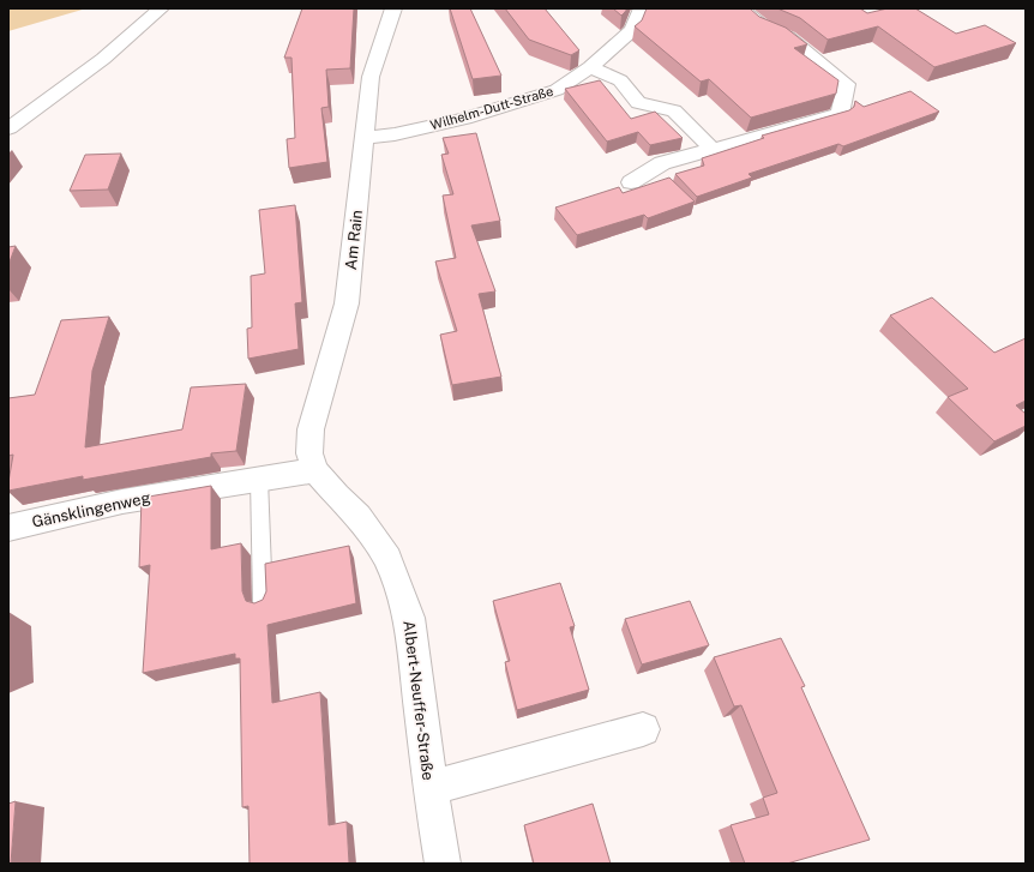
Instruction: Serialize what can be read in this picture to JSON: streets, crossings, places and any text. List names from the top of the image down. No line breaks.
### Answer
{"streets":{"street":["Wilhelm-Dutt-Straße","Am Rain","Gänsklingenweg","Albert-Neuffer-Straße"]},"crossings":[["Wilhelm-Dutt-Straße","Am Rain"],["Am Rain","Gänsklingenweg"],["Am Rain","Albert-Neuffer-Straße"],["Gänsklingenweg","Albert-Neuffer-Straße"]]}
